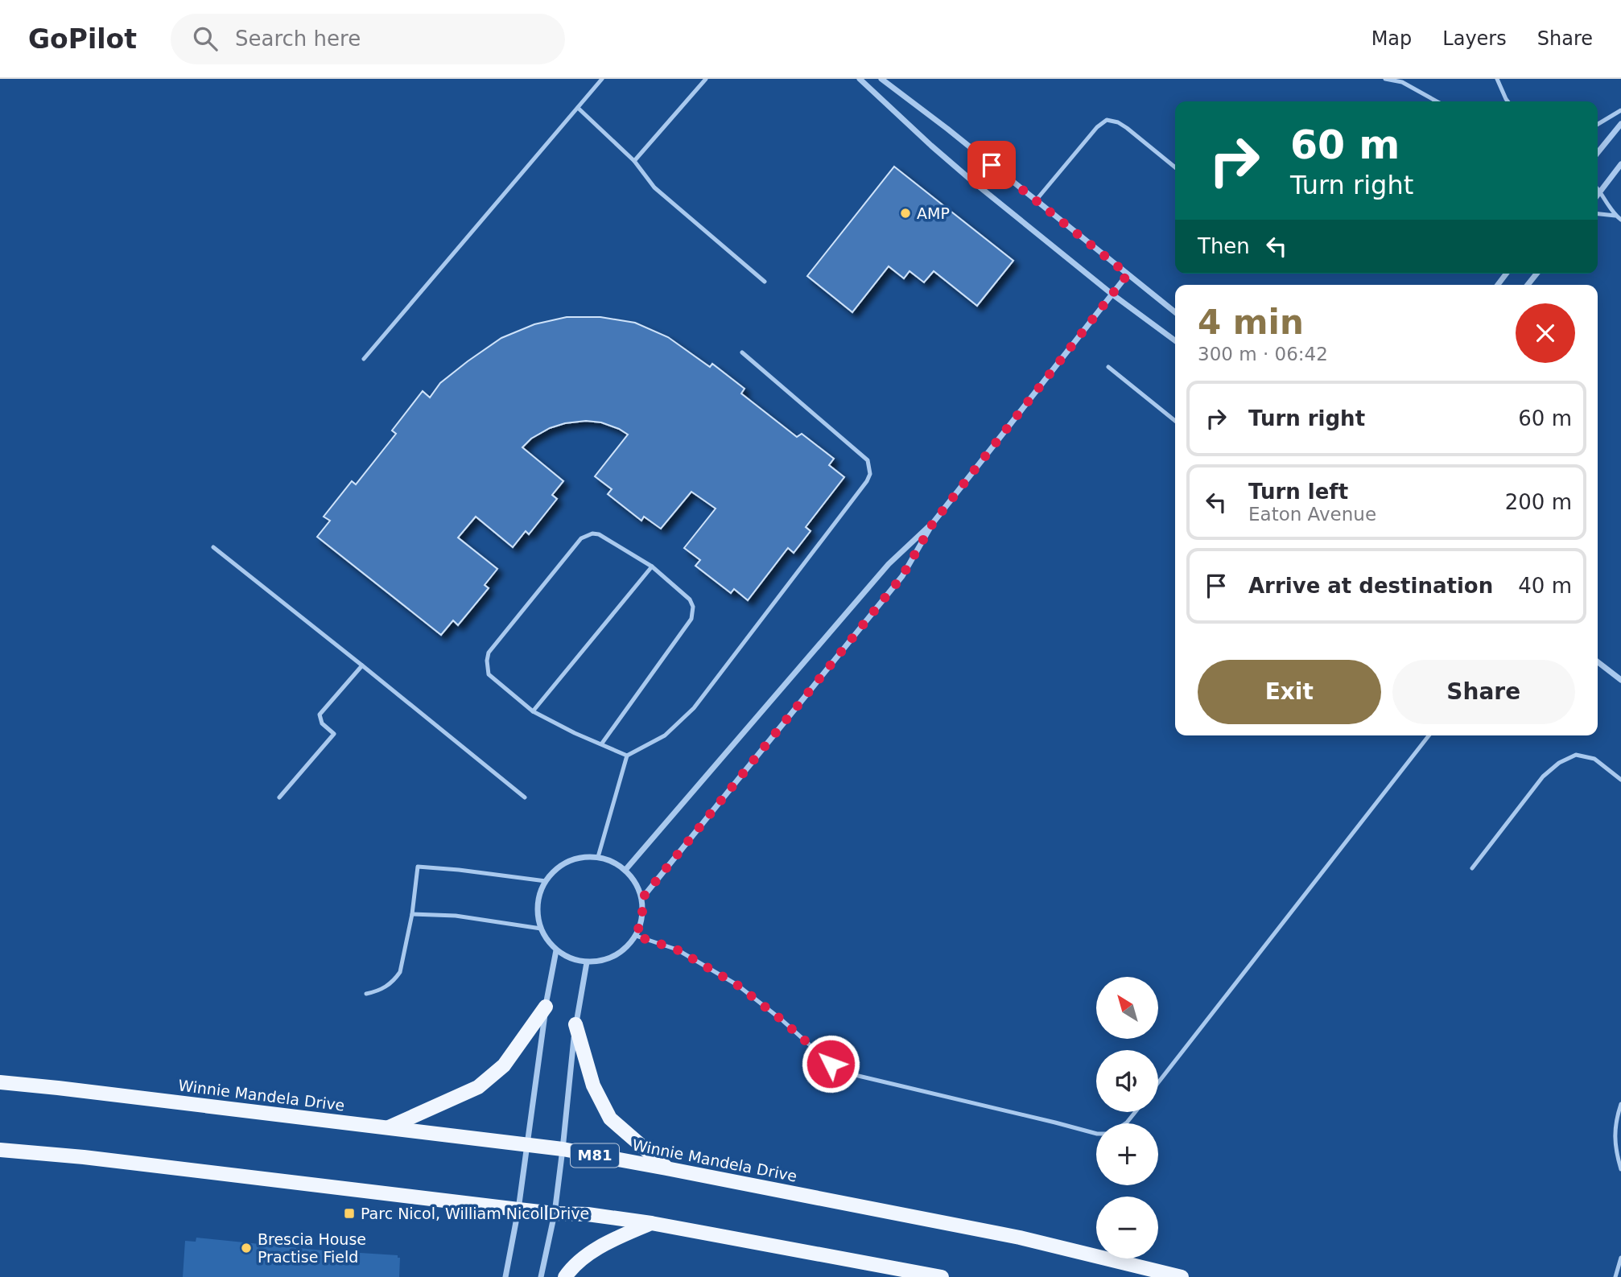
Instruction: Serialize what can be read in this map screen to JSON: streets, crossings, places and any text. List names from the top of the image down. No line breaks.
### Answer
{"streets":{"main road":["Winnie Mandela Drive","M81"]},"places":{"other":["AMP","Brescia House Practise Field"],"transit":["Parc Nicol, William Nicol Drive"]},"north":"top left","page":{"header":"GoPilot","search":"Search here","nav":["Map","Layers","Share"],"turn":["60 m","Turn right"],"then":"Then","heading":["4 min","300 m · 06:42"],"list":[{"name":"Turn right","value":"60 m"},{"name":"Turn left","note":"Eaton Avenue","value":"200 m"},{"name":"Arrive at destination","value":"40 m"}],"buttons":["Exit","Share"],"map_buttons":["+","−"]}}
